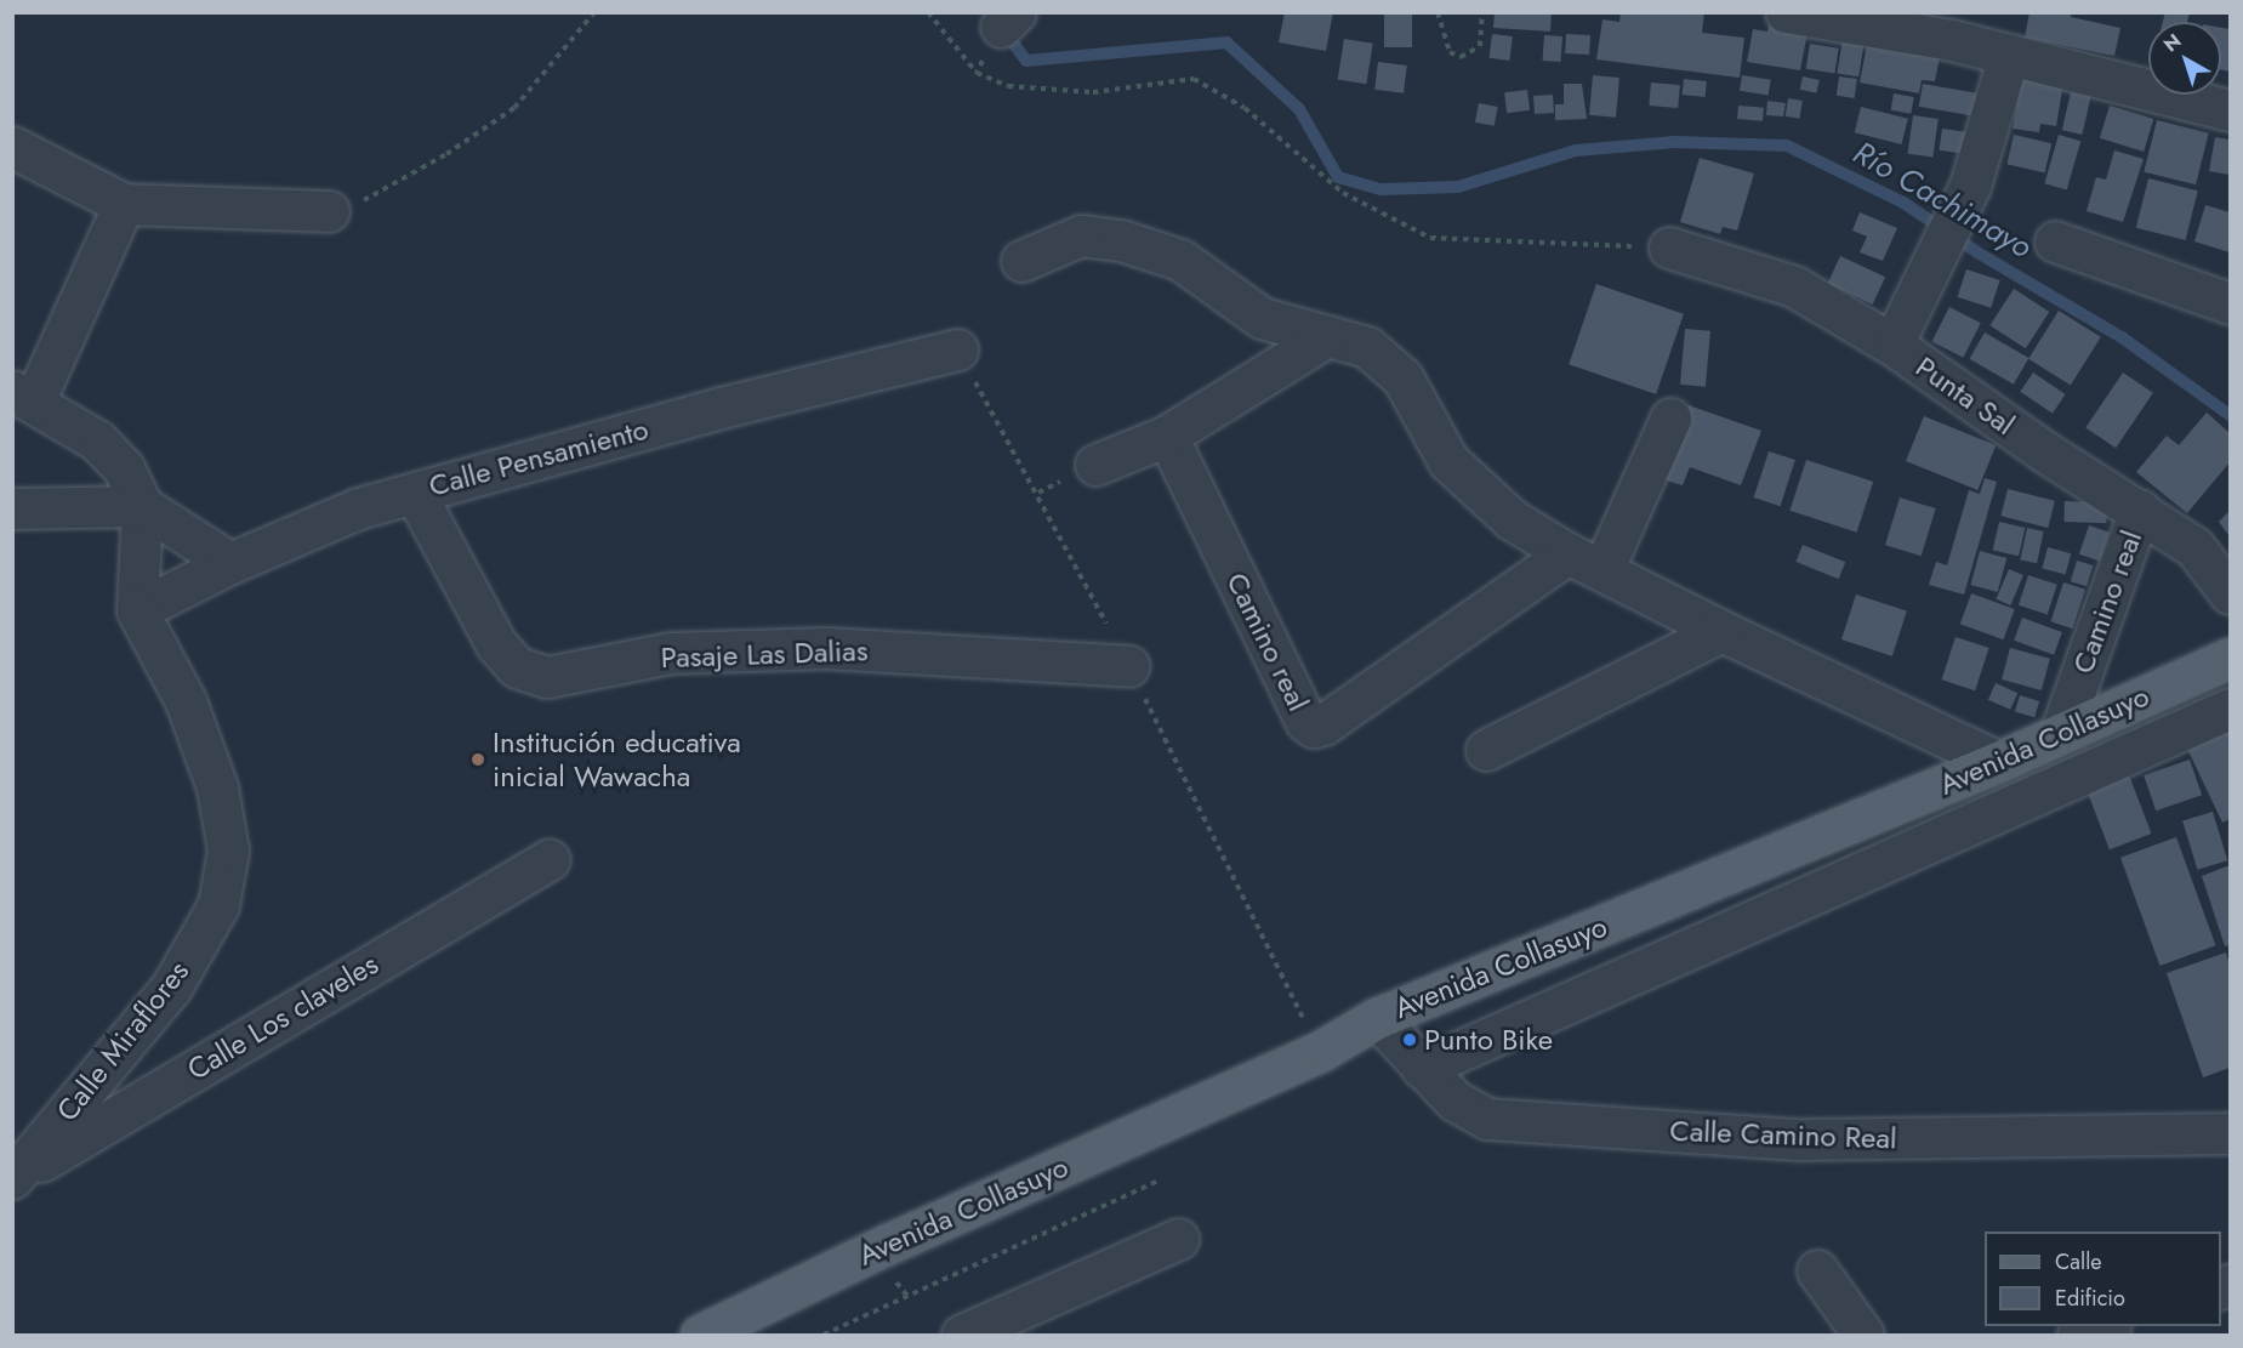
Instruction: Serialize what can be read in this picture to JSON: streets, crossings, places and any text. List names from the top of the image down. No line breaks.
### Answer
{"streets":{"main road":["Avenida Collasuyo"],"street":["Punta Sal","Calle Pensamiento","Camino real","Pasaje Las Dalias","Calle Los claveles","Calle Miraflores","Calle Camino Real"]},"crossings":[["Punta Sal","Camino real"],["Calle Pensamiento","Pasaje Las Dalias"],["Calle Pensamiento","Calle Miraflores"],["Camino real","Avenida Collasuyo"],["Avenida Collasuyo","Calle Camino Real"],["Calle Los claveles","Calle Miraflores"]],"water":["Río Cachimayo"],"places":["Institución educativa inicial Wawacha","Punto Bike"],"legend":["Calle","Edificio"],"north":"top left"}
